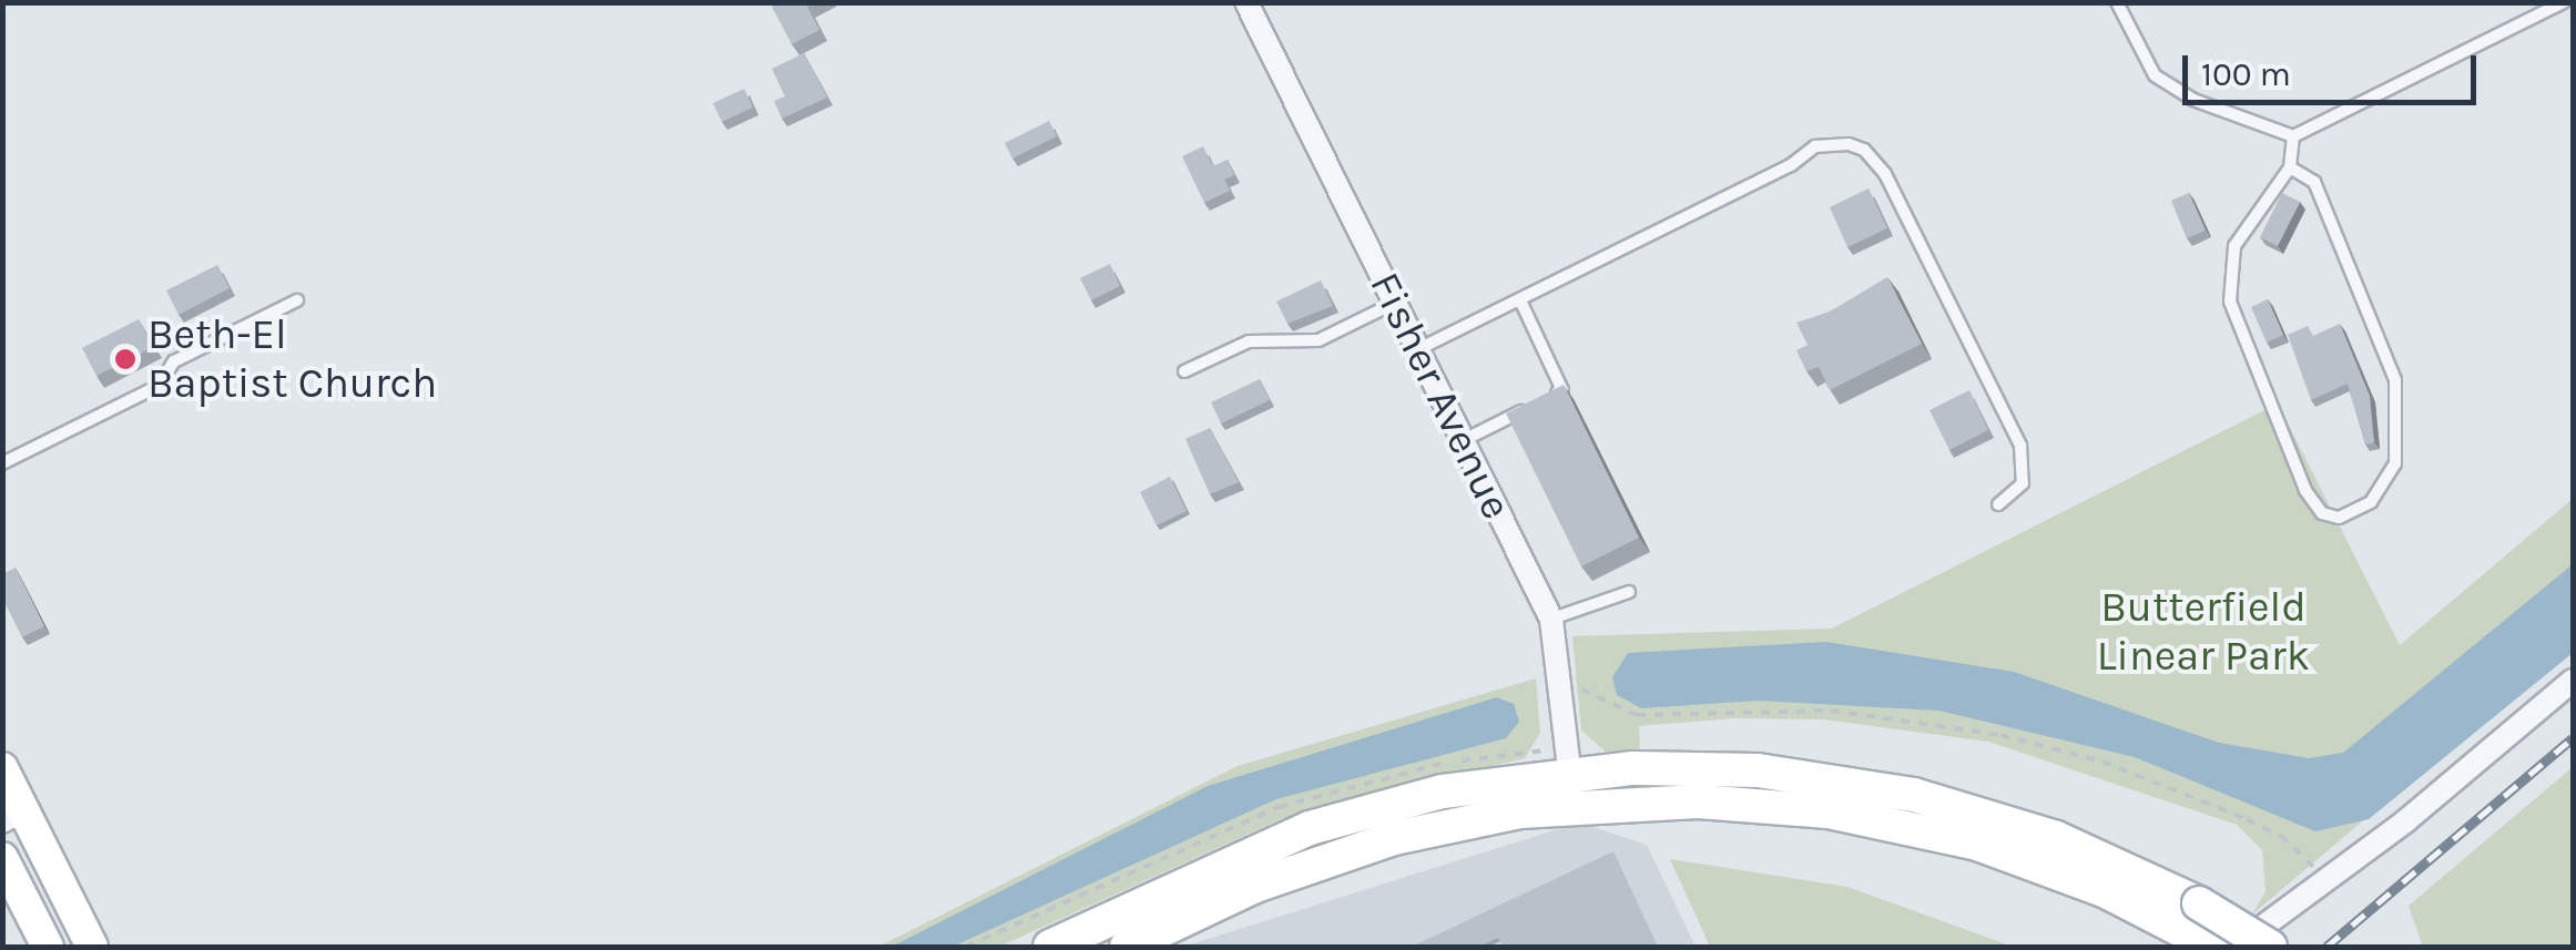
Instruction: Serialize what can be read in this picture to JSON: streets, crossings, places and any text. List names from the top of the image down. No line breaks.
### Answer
{"streets":{"street":["Fisher Avenue"]},"parks":["Butterfield Linear Park"],"places":["Beth-El Baptist Church"],"scale_bar":"100 m"}
